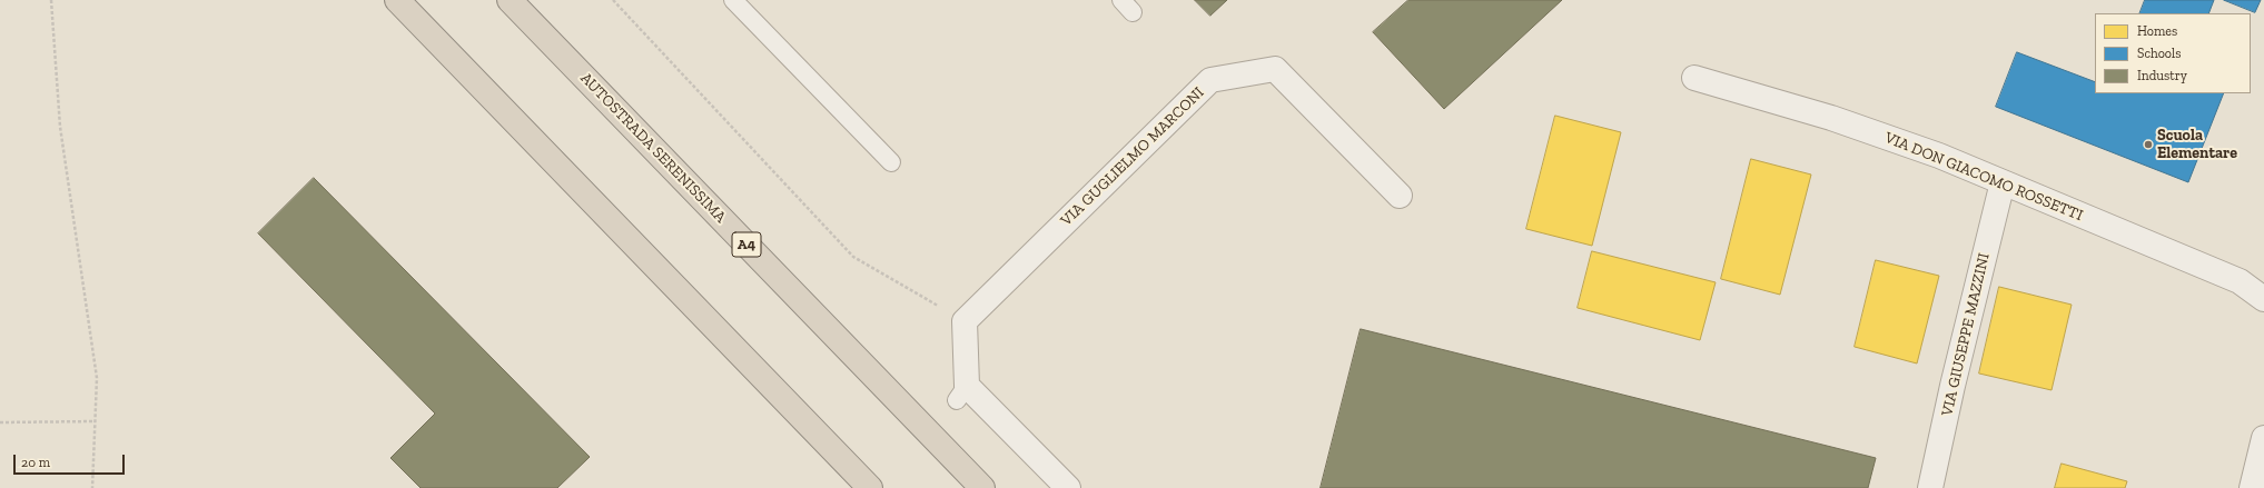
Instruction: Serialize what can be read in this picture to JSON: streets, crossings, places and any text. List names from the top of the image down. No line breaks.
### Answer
{"streets":{"highway":["AUTOSTRADA SERENISSIMA","A4"],"street":["VIA GUGLIELMO MARCONI","VIA DON GIACOMO ROSSETTI","VIA GIUSEPPE MAZZINI"]},"crossings":[["VIA DON GIACOMO ROSSETTI","VIA GIUSEPPE MAZZINI"]],"places":["Scuola Elementare"],"legend":["Homes","Schools","Industry"],"scale_bar":"20 m"}
